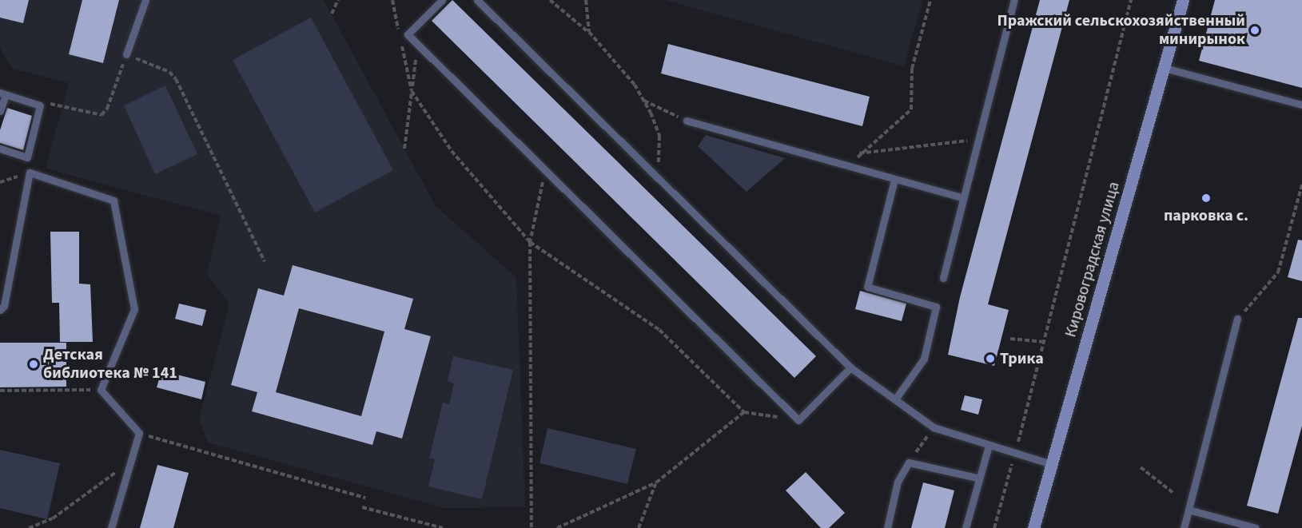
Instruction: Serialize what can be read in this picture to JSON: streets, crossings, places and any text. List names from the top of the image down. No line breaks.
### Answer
{"streets":{"street":["Кировоградская улица"]},"places":["Пражский сельскохозяйственный минирынок","парковка с.","Трика","Детская библиотека № 141"]}
